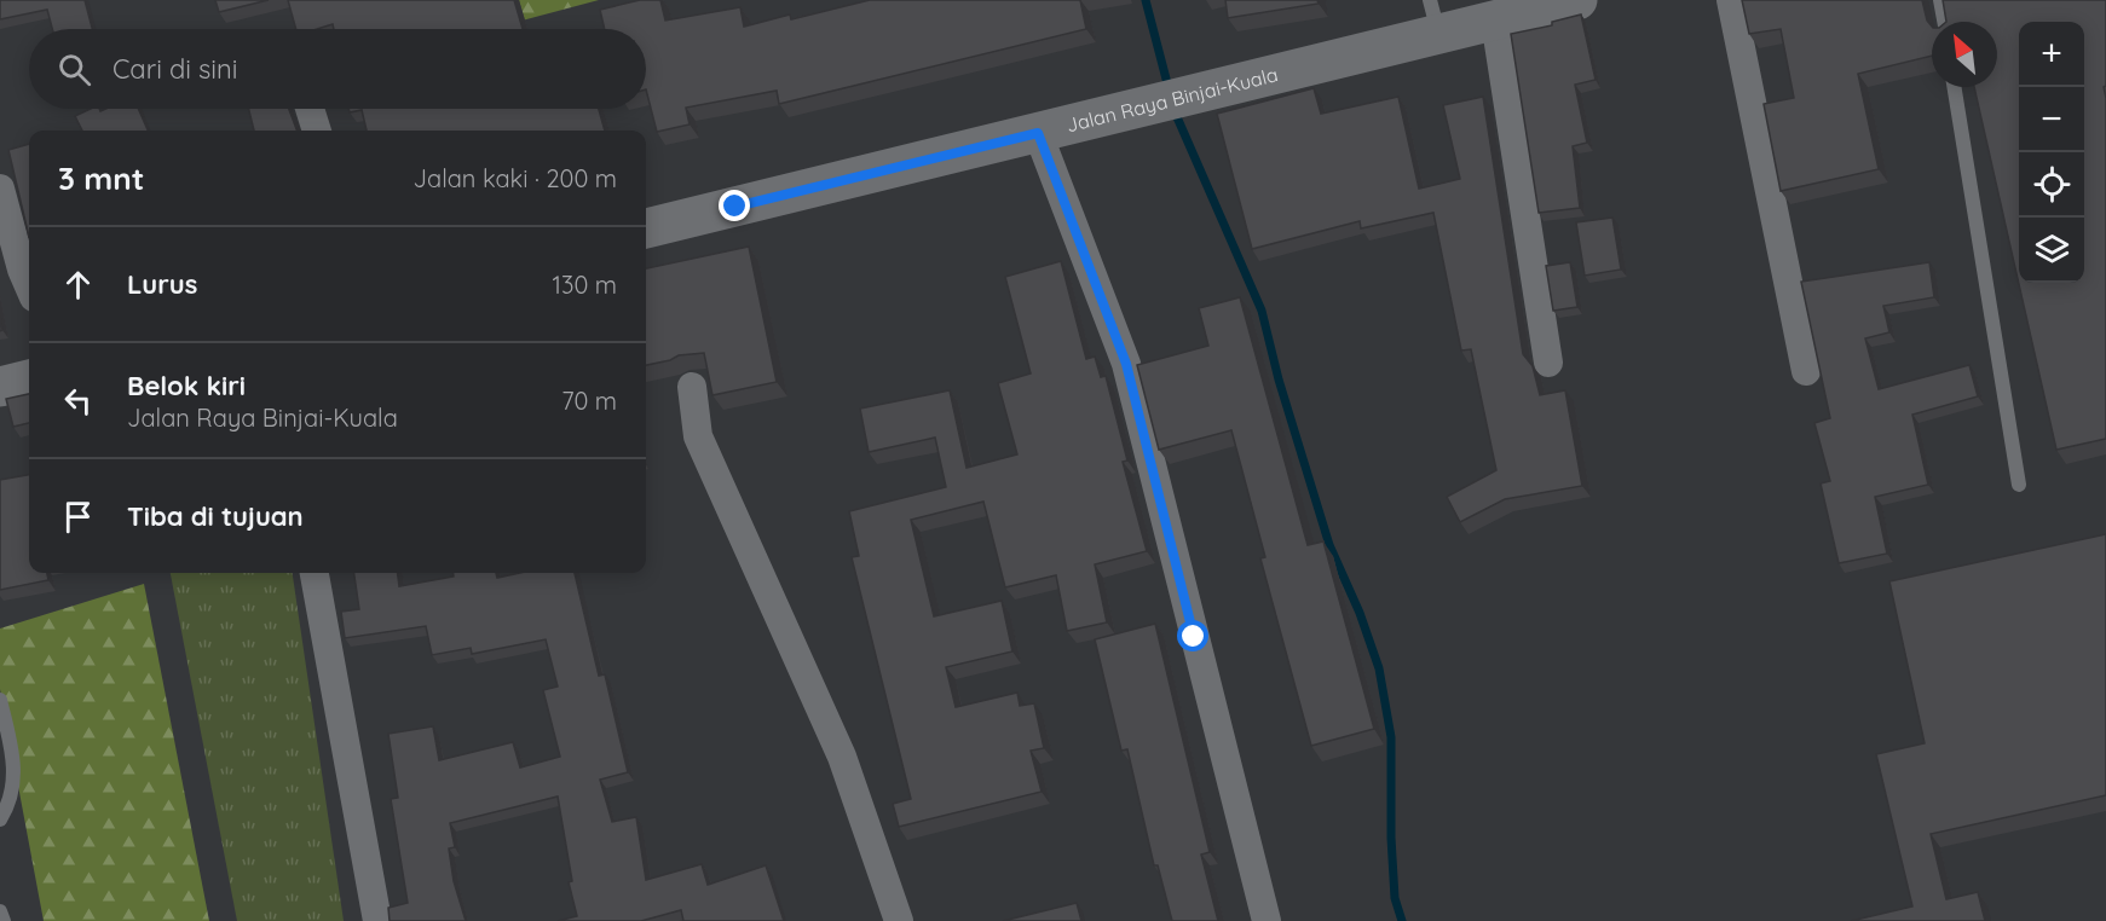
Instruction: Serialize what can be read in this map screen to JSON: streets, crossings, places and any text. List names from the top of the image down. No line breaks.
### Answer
{"streets":{"main road":["Jalan Raya Binjai-Kuala"]},"north":"top left","page":{"map_buttons":["+","−"],"search":"Cari di sini","heading":["3 mnt","Jalan kaki · 200 m"],"list":[["Lurus","130 m"],["Belok kiri","Jalan Raya Binjai-Kuala","70 m"],"Tiba di tujuan"]}}
